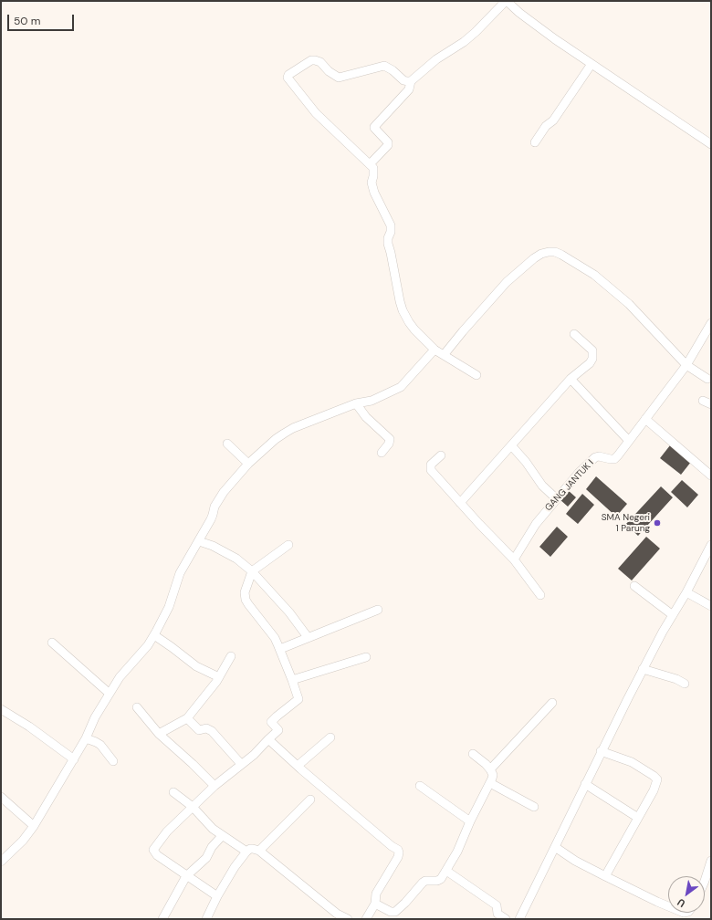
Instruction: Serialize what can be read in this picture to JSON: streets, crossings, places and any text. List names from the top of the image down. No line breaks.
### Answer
{"streets":{"street":["GANG JANTUK I"]},"places":["SMA Negeri 1 Parung"],"scale_bar":"50 m","north":"bottom left"}
